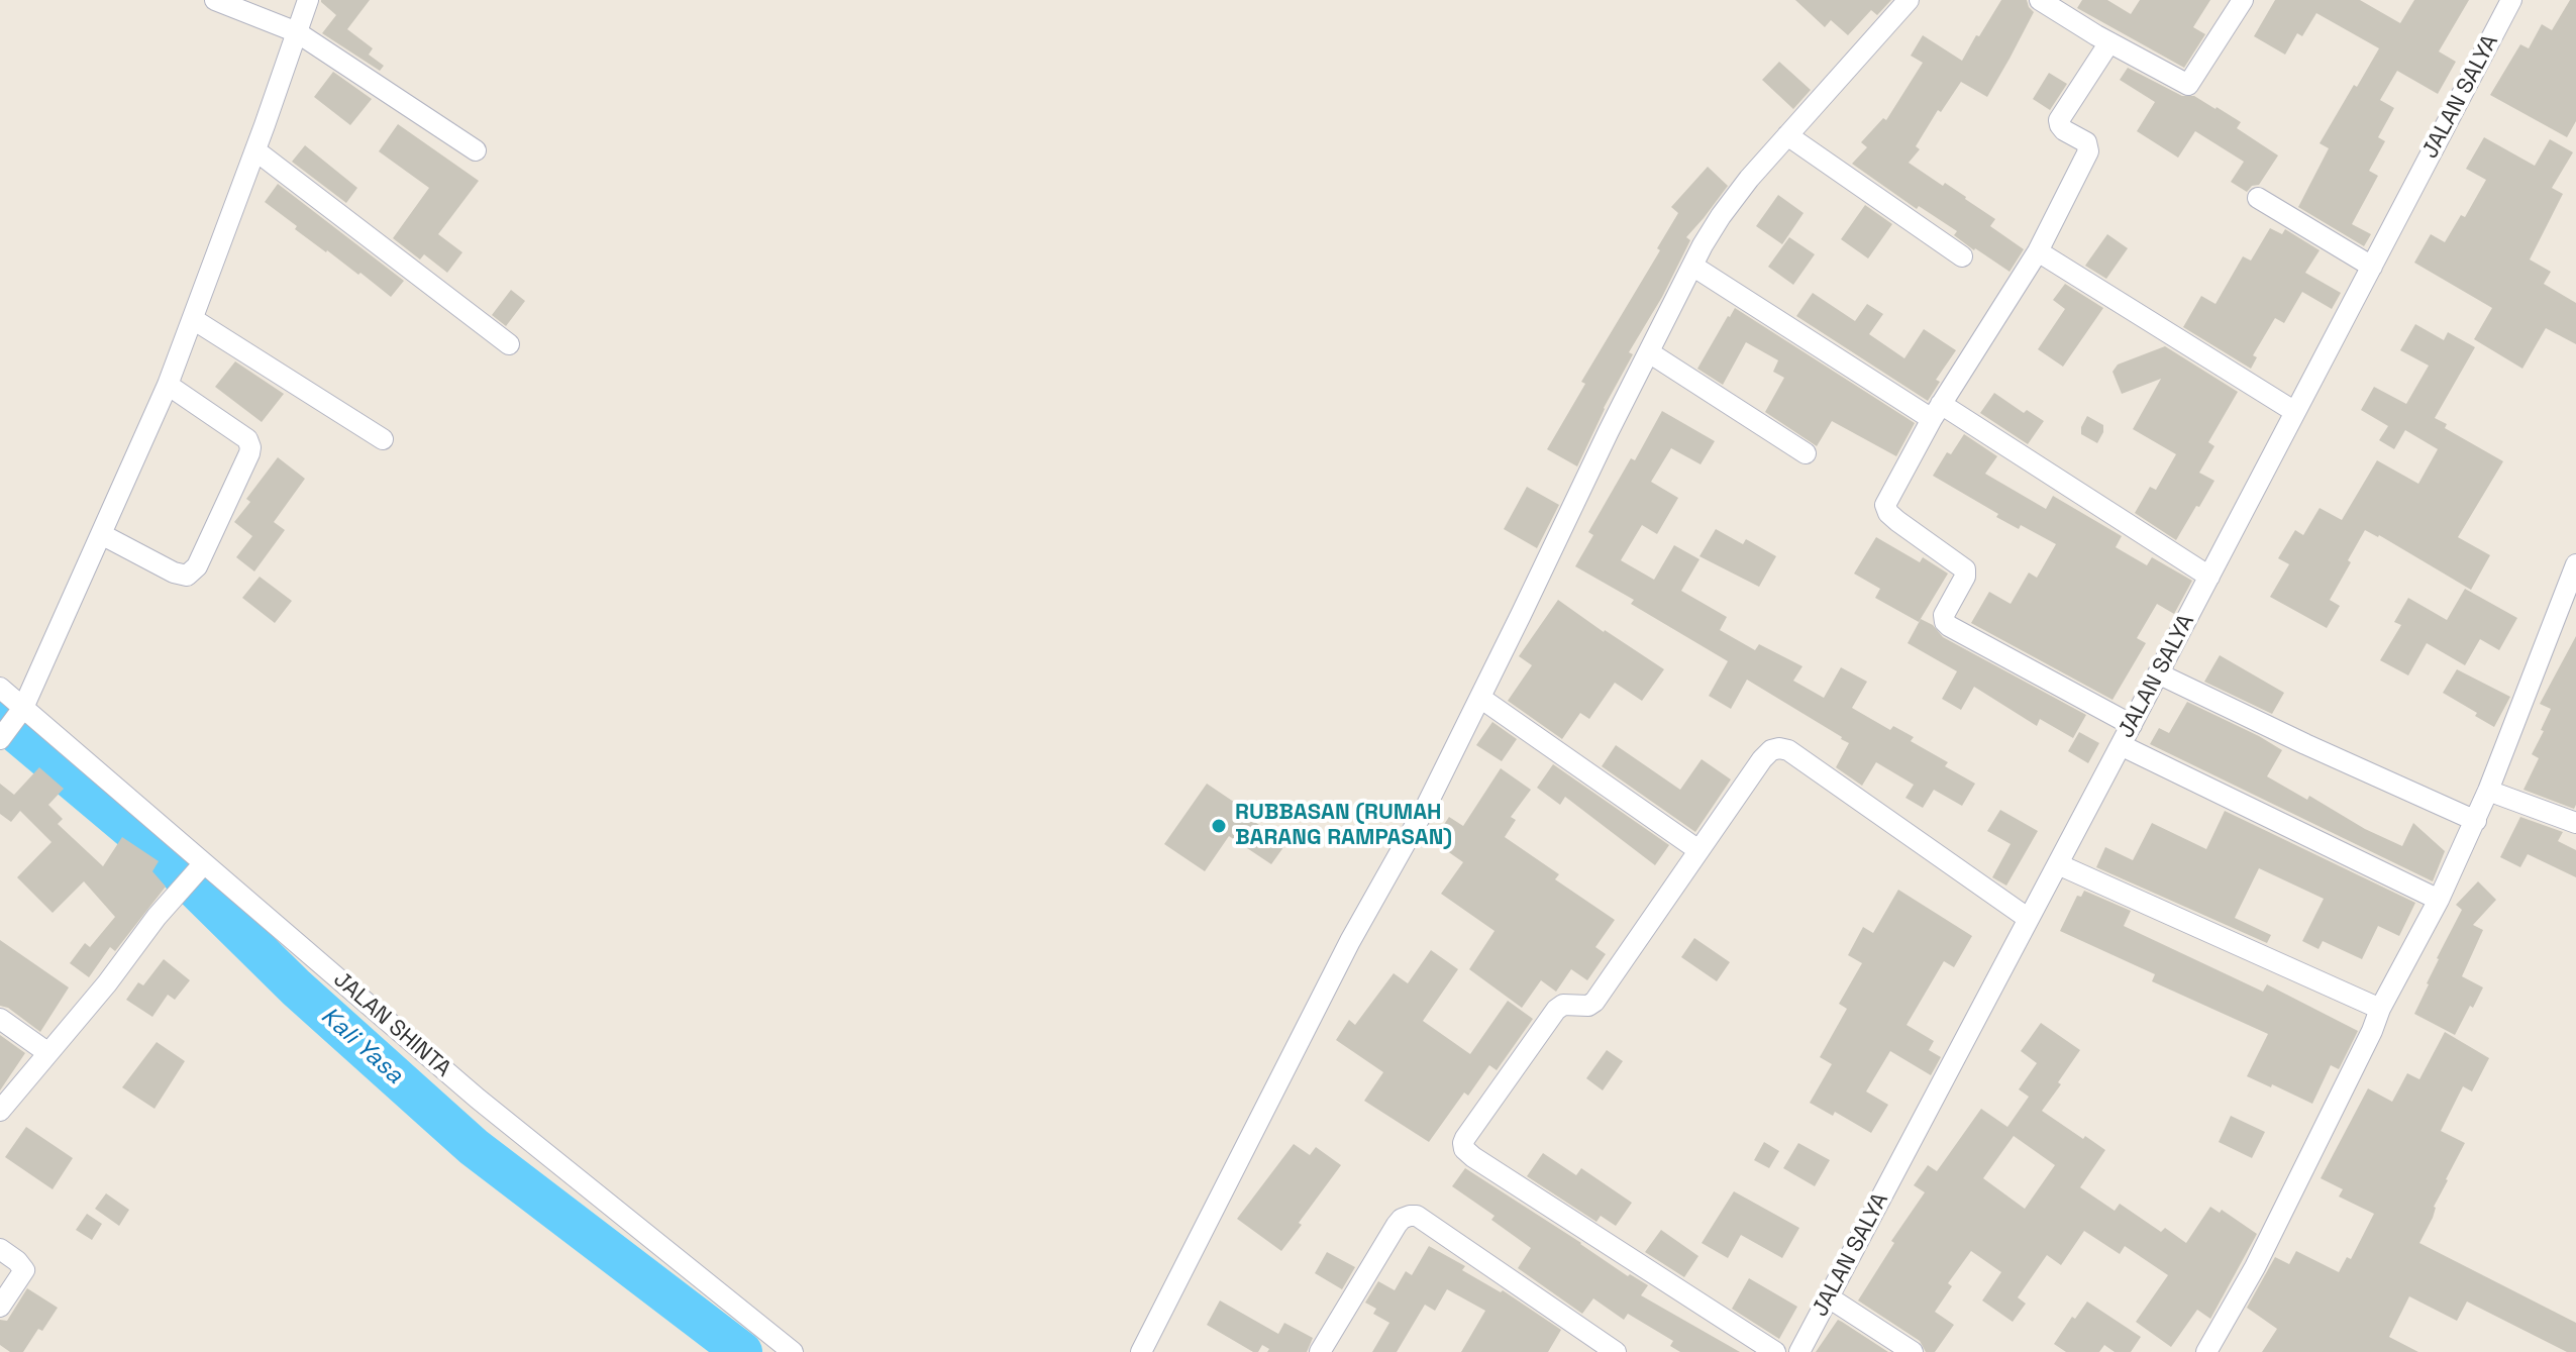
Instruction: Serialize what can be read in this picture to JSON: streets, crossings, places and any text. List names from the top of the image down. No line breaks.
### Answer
{"streets":{"street":["JALAN SALYA","JALAN SHINTA"]},"water":["Kali Yasa"],"places":["RUBBASAN (RUMAH BARANG RAMPASAN)"]}
